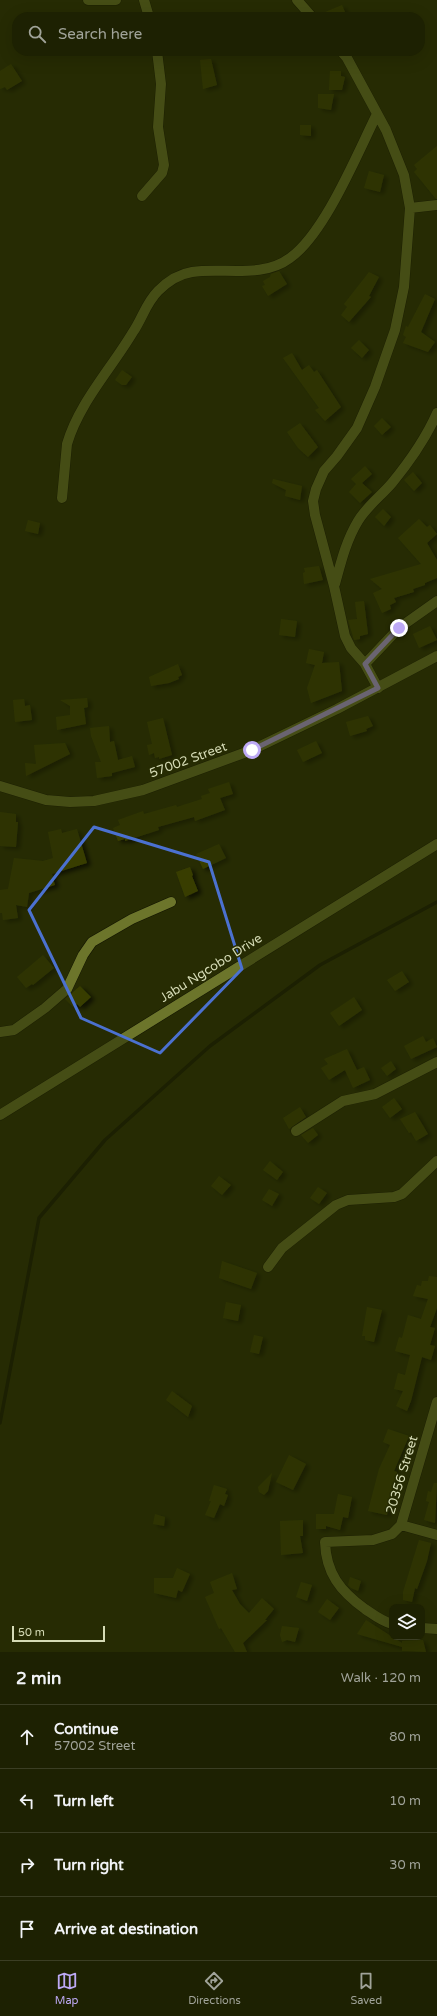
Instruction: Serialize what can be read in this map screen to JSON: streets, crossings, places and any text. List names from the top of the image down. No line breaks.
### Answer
{"streets":{"street":["57002 Street","Jabu Ngcobo Drive","20356 Street"]},"scale_bar":"50 m","page":{"search":"Search here","scale":"50 m","heading":["2 min","Walk · 120 m"],"list":[["Continue","57002 Street","80 m"],["Turn left","10 m"],["Turn right","30 m"],"Arrive at destination"],"nav":["Map","Directions","Saved"]}}
